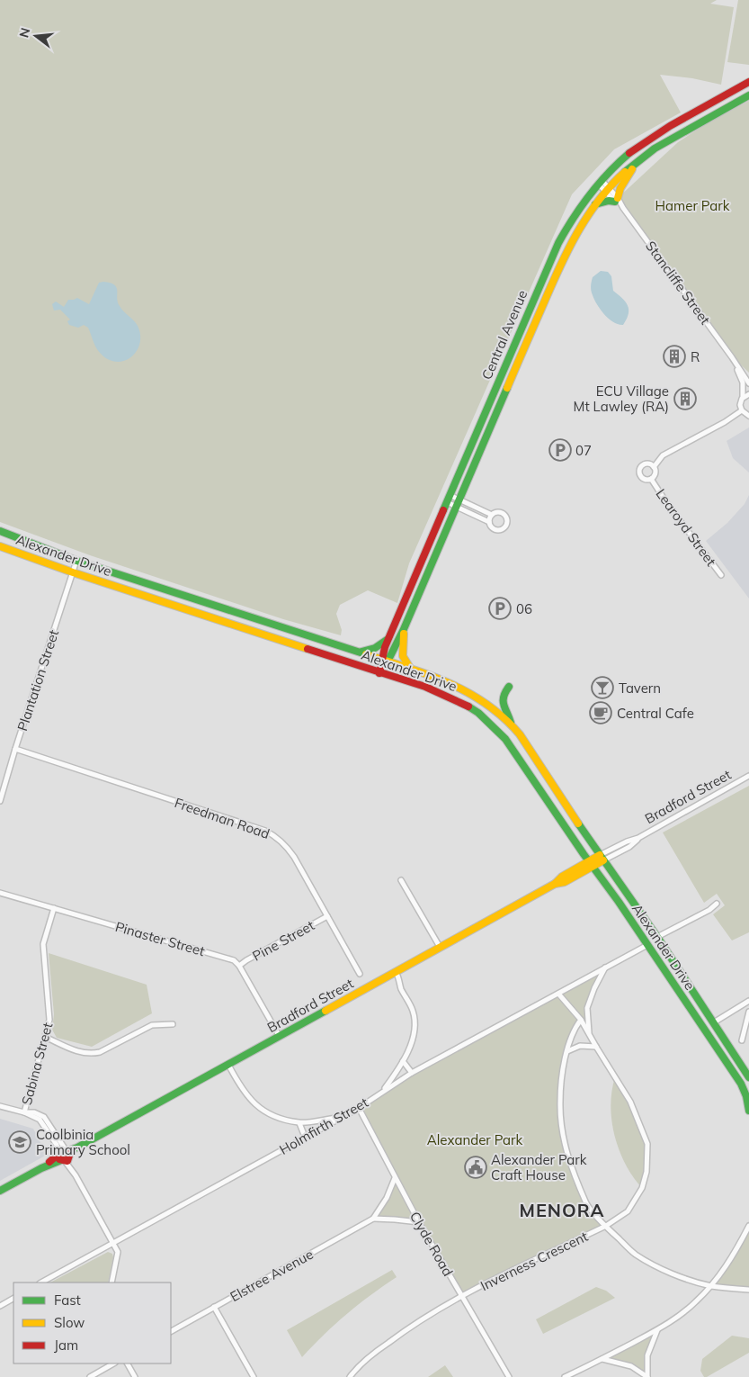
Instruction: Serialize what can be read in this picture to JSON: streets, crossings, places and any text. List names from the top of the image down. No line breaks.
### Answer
{"streets":{"main road":["Central Avenue","Alexander Drive","Bradford Street"],"street":["Stancliffe Street","Learoyd Street","Plantation Street","Freedman Road","Pinaster Street","Pine Street","Sabina Street","Holmfirth Street","Clyde Road","Inverness Crescent","Elstree Avenue"]},"crossings":[["Stancliffe Street","Central Avenue"],["Central Avenue","Alexander Drive"],["Alexander Drive","Plantation Street"],["Alexander Drive","Bradford Street"],["Alexander Drive","Holmfirth Street"],["Plantation Street","Freedman Road"],["Freedman Road","Pine Street"],["Pinaster Street","Pine Street"],["Pinaster Street","Sabina Street"],["Holmfirth Street","Clyde Road"],["Holmfirth Street","Inverness Crescent"],["Clyde Road","Inverness Crescent"],["Clyde Road","Elstree Avenue"]],"districts":["MENORA"],"parks":["Hamer Park","Alexander Park"],"places":{"building":["R","ECU Village Mt Lawley (RA)"],"parking":["07","06"],"bar":["Tavern"],"cafe":["Central Cafe"],"school or university":["Coolbinia Primary School"],"public building":["Alexander Park Craft House"]},"legend":["Fast","Slow","Jam"],"north":"left"}
